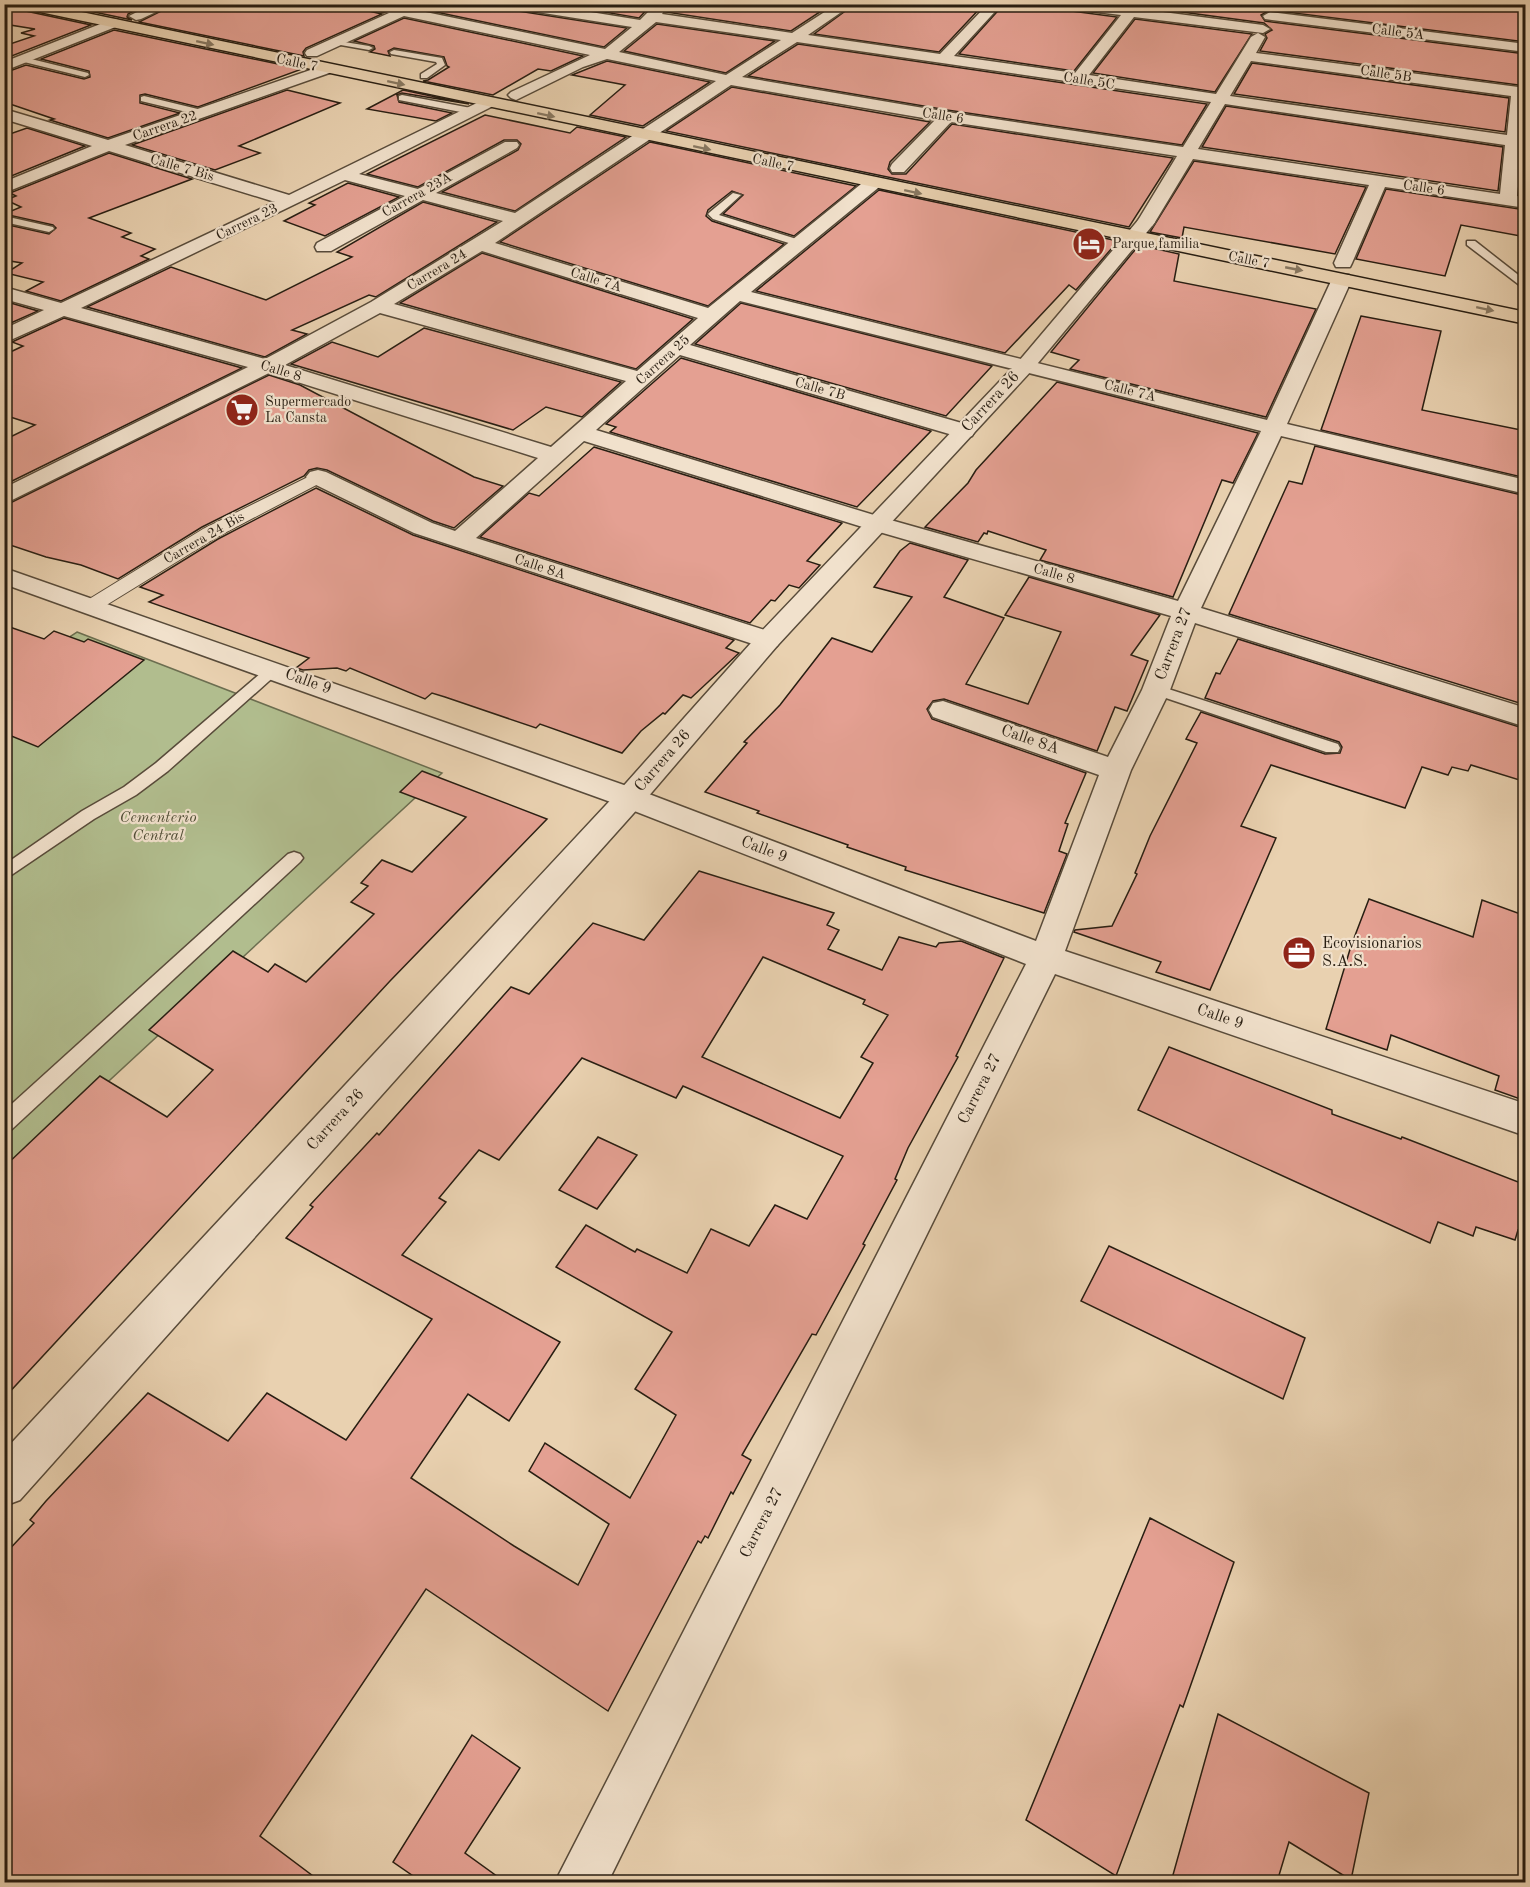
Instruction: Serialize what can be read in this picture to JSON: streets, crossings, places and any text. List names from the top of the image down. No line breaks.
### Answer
{"streets":{"main road":["Calle 7"],"street":["Calle 5A","Calle 5B","Calle 5C","Calle 6","Carrera 22","Calle 7 Bis","Carrera 23A","Carrera 23","Carrera 24","Calle 7A","Carrera 25","Calle 8","Calle 7B","Carrera 26","Carrera 24 Bis","Calle 8A","Carrera 27","Calle 9"]},"crossings":[["Calle 5A","Carrera 26"],["Calle 7","Carrera 22"],["Calle 7","Carrera 23"],["Calle 7","Carrera 24"],["Calle 7","Carrera 25"],["Calle 7","Carrera 26"],["Calle 7","Carrera 27"],["Calle 5B","Carrera 26"],["Calle 5C","Carrera 24"],["Calle 5C","Carrera 26"],["Calle 6","Carrera 24"],["Calle 6","Carrera 26"],["Calle 6","Carrera 27"],["Carrera 22","Calle 7 Bis"],["Calle 7 Bis","Carrera 23"],["Carrera 23","Calle 8"],["Carrera 24","Calle 7A"],["Carrera 24","Calle 8"],["Calle 7A","Carrera 25"],["Calle 7A","Carrera 26"],["Calle 7A","Carrera 27"],["Carrera 25","Calle 8"],["Carrera 25","Calle 7B"],["Carrera 25","Calle 8A"],["Calle 8","Carrera 26"],["Calle 8","Carrera 27"],["Calle 7B","Carrera 26"],["Carrera 26","Calle 8A"],["Carrera 26","Calle 9"],["Carrera 24 Bis","Calle 8A"],["Carrera 24 Bis","Calle 9"],["Calle 8A","Carrera 27"],["Carrera 27","Calle 9"]],"parks":["Cementerio Central"],"places":{"hotel":["Parque familia"],"supermarket":["Supermercado La Cansta"],"office":["Ecovisionarios S.A.S."]}}
